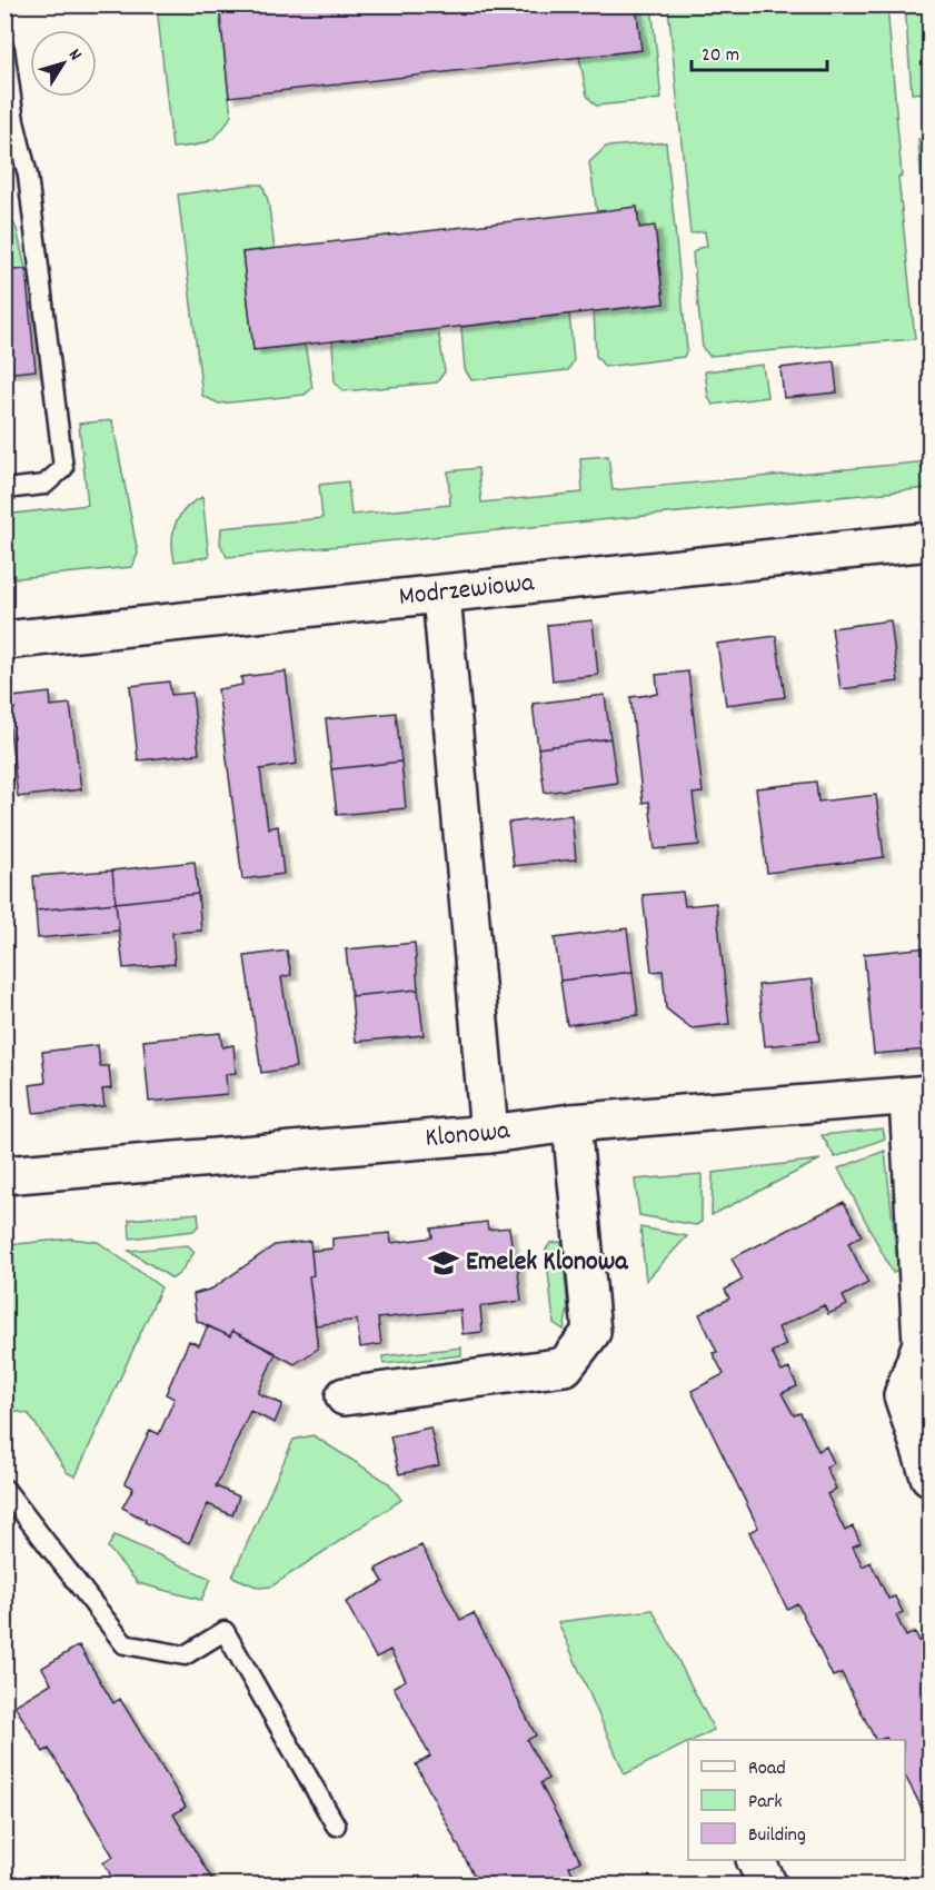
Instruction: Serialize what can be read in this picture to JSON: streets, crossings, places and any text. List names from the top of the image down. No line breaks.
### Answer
{"streets":{"street":["Modrzewiowa","Klonowa"]},"places":{"school or university":["Emelek Klonowa"]},"legend":["Road","Park","Building"],"scale_bar":"20 m","north":"top right"}
